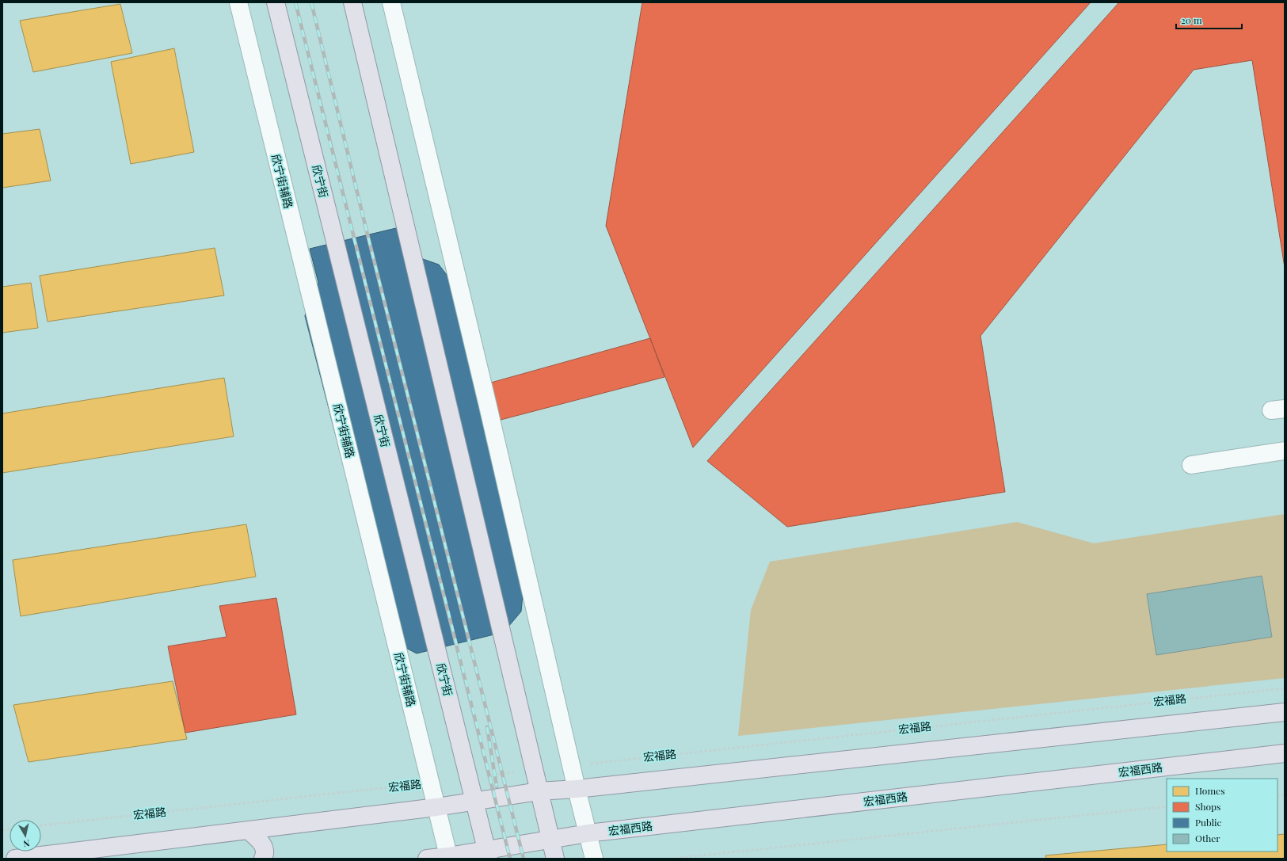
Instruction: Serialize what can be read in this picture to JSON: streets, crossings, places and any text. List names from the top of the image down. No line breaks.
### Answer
{"streets":{"main road":["欣宁街","宏福西路"],"street":["欣宁街辅路"],"path":["宏福路"]},"crossings":[["欣宁街辅路","宏福路"],["欣宁街","宏福西路"]],"legend":["Homes","Shops","Public","Other"],"scale_bar":"20 m","north":"bottom"}
